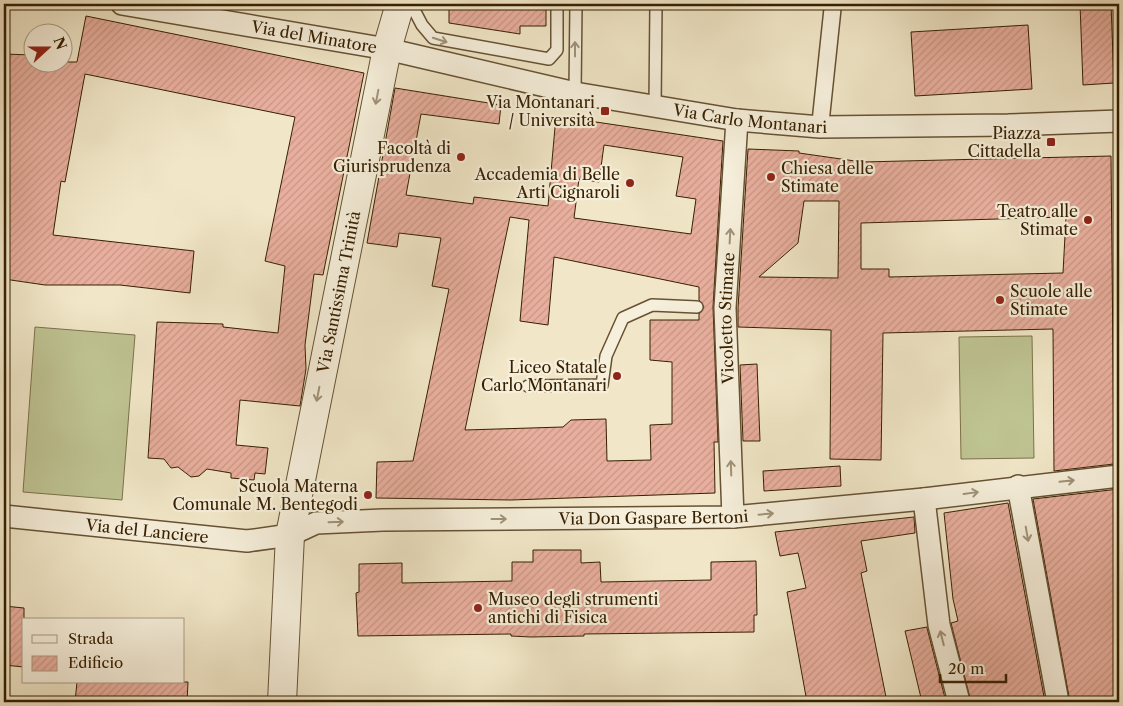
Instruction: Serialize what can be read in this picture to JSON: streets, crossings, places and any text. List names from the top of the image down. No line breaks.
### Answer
{"streets":{"street":["Via del Minatore","Via Carlo Montanari","Via Santissima Trinità","Vicoletto Stimate","Via Don Gaspare Bertoni","Via del Lanciere"]},"crossings":[["Via del Minatore","Via Carlo Montanari"],["Via del Minatore","Via Santissima Trinità"],["Via Carlo Montanari","Via Santissima Trinità"],["Via Carlo Montanari","Vicoletto Stimate"],["Via Santissima Trinità","Via Don Gaspare Bertoni"],["Via Santissima Trinità","Via del Lanciere"],["Vicoletto Stimate","Via Don Gaspare Bertoni"],["Via Don Gaspare Bertoni","Via del Lanciere"]],"one_way":["Via Santissima Trinità","Vicoletto Stimate","Via Don Gaspare Bertoni"],"places":{"transit":["Via Montanari / Università","Piazza Cittadella"],"other":["Facoltà di Giurisprudenza","Chiesa delle Stimate","Accademia di Belle Arti Cignaroli","Teatro alle Stimate","Scuole alle Stimate","Liceo Statale Carlo Montanari","Scuola Materna Comunale M. Bentegodi","Museo degli strumenti antichi di Fisica"]},"legend":["Strada","Edificio"],"scale_bar":"20 m","north":"right"}
